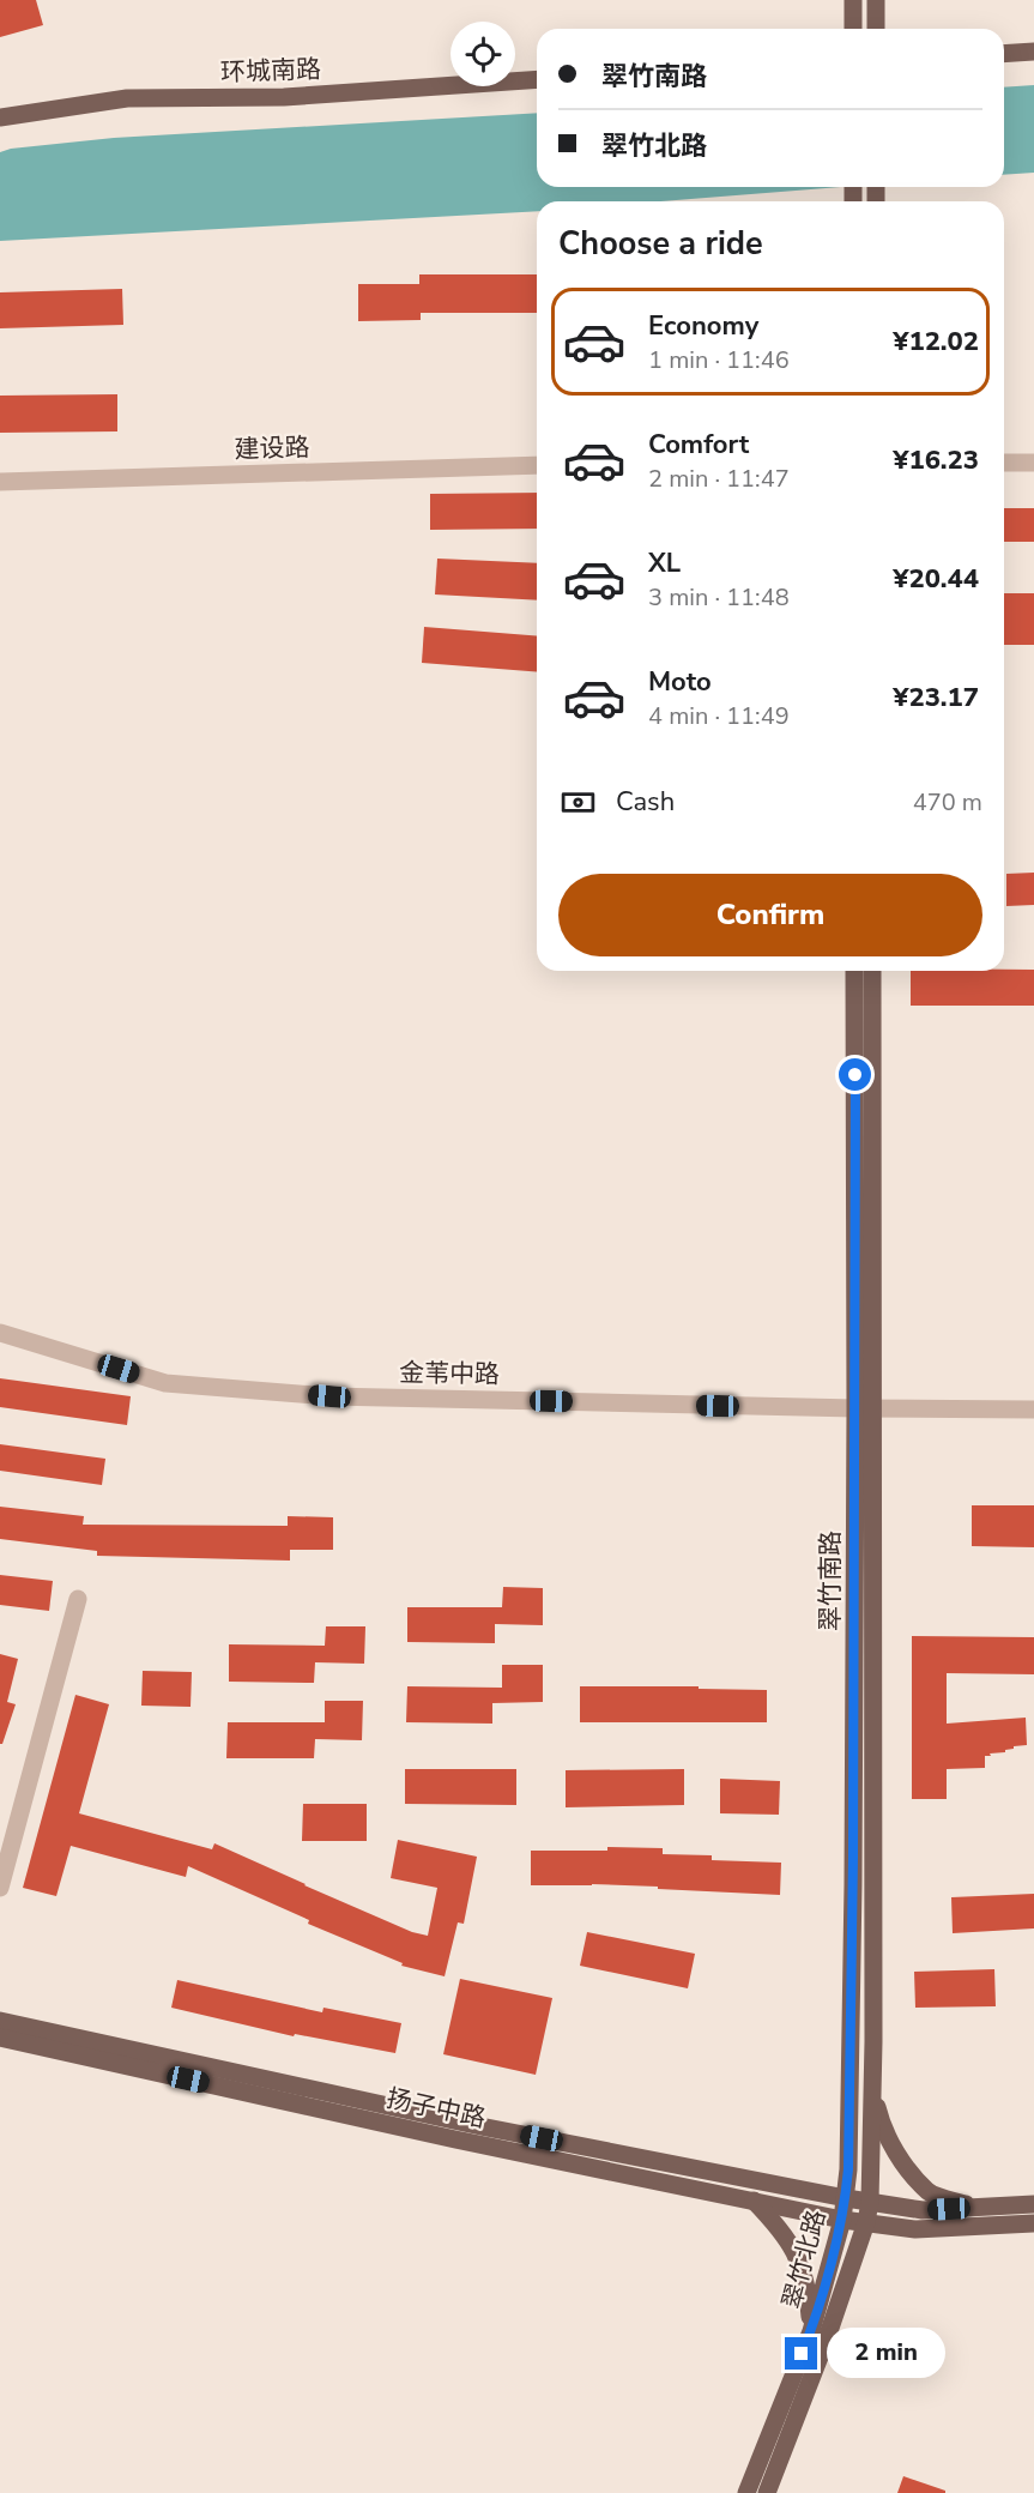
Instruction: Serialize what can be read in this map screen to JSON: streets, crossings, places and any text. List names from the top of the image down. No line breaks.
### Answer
{"streets":{"main road":["环城南路","翠竹南路","扬子中路","翠竹北路"],"street":["建设路","金苇中路"]},"crossings":[["金苇中路","翠竹南路"],["翠竹南路","扬子中路"],["翠竹南路","翠竹北路"],["扬子中路","翠竹北路"]],"page":{"banner":["翠竹南路","翠竹北路"],"heading":"Choose a ride","list":[{"name":"Economy","note":"1 min · 11:46","value":"¥12.02"},{"name":"Comfort","note":"2 min · 11:47","value":"¥16.23"},{"name":"XL","note":"3 min · 11:48","value":"¥20.44"},{"name":"Moto","note":"4 min · 11:49","value":"¥23.17"}],"pay":["Cash","470 m"],"buttons":"Confirm","bubble":"2 min"}}
